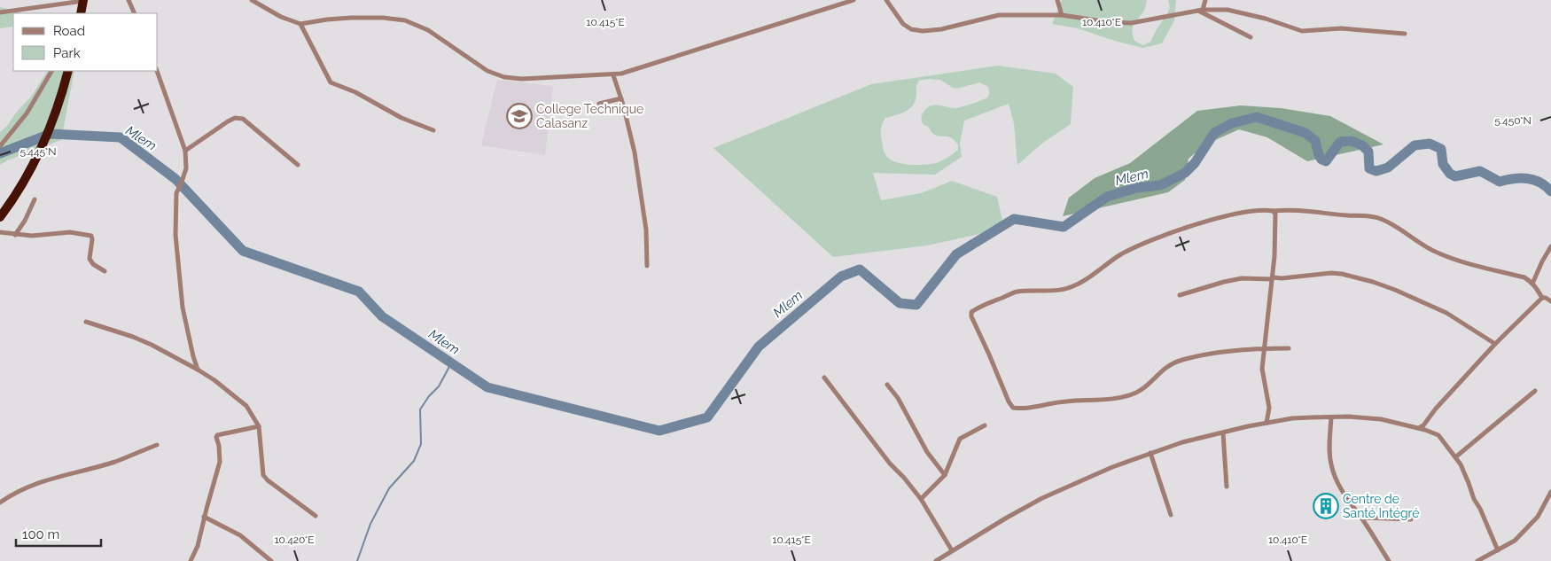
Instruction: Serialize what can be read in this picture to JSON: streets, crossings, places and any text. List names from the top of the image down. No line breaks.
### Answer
{"water":["Mlem"],"places":{"school or university":["College Technique Calasanz"],"building":["Centre de Santé Intégré"]},"legend":["Road","Park"],"scale_bar":"100 m","coordinates":["10.415°E","10.410°E","5.450°N","5.445°N","10.420°E"]}
